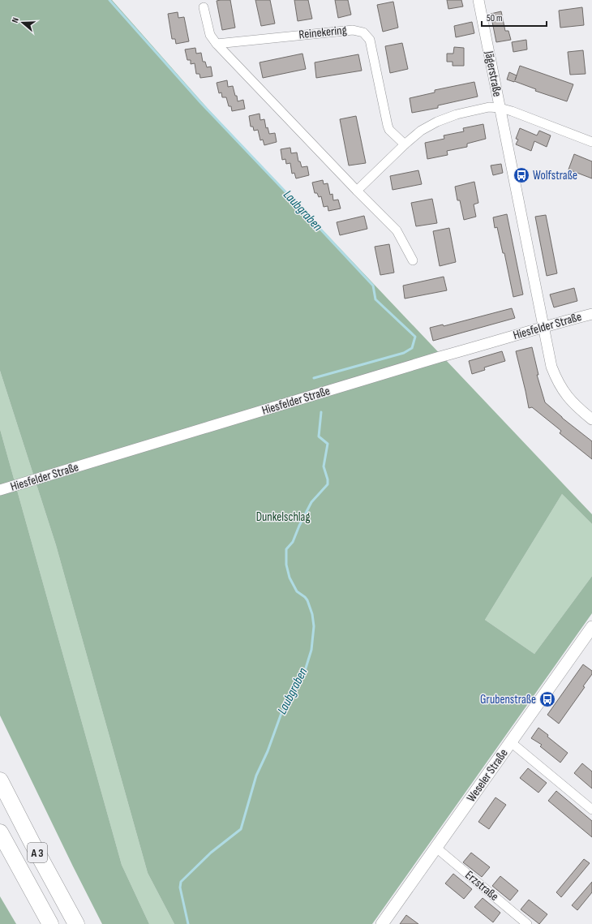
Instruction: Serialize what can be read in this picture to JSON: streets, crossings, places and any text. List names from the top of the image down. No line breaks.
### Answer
{"streets":{"highway":["A 3"],"main road":["Weseler Straße"],"street":["Reinekering","Jägerstraße","Hiesfelder Straße","Erzstraße"]},"crossings":[["Weseler Straße","Erzstraße"]],"water":["Laubgraben"],"parks":["Dunkelschlag"],"places":{"bus stop":["Wolfstraße","Grubenstraße"]},"scale_bar":"50 m","north":"left"}
